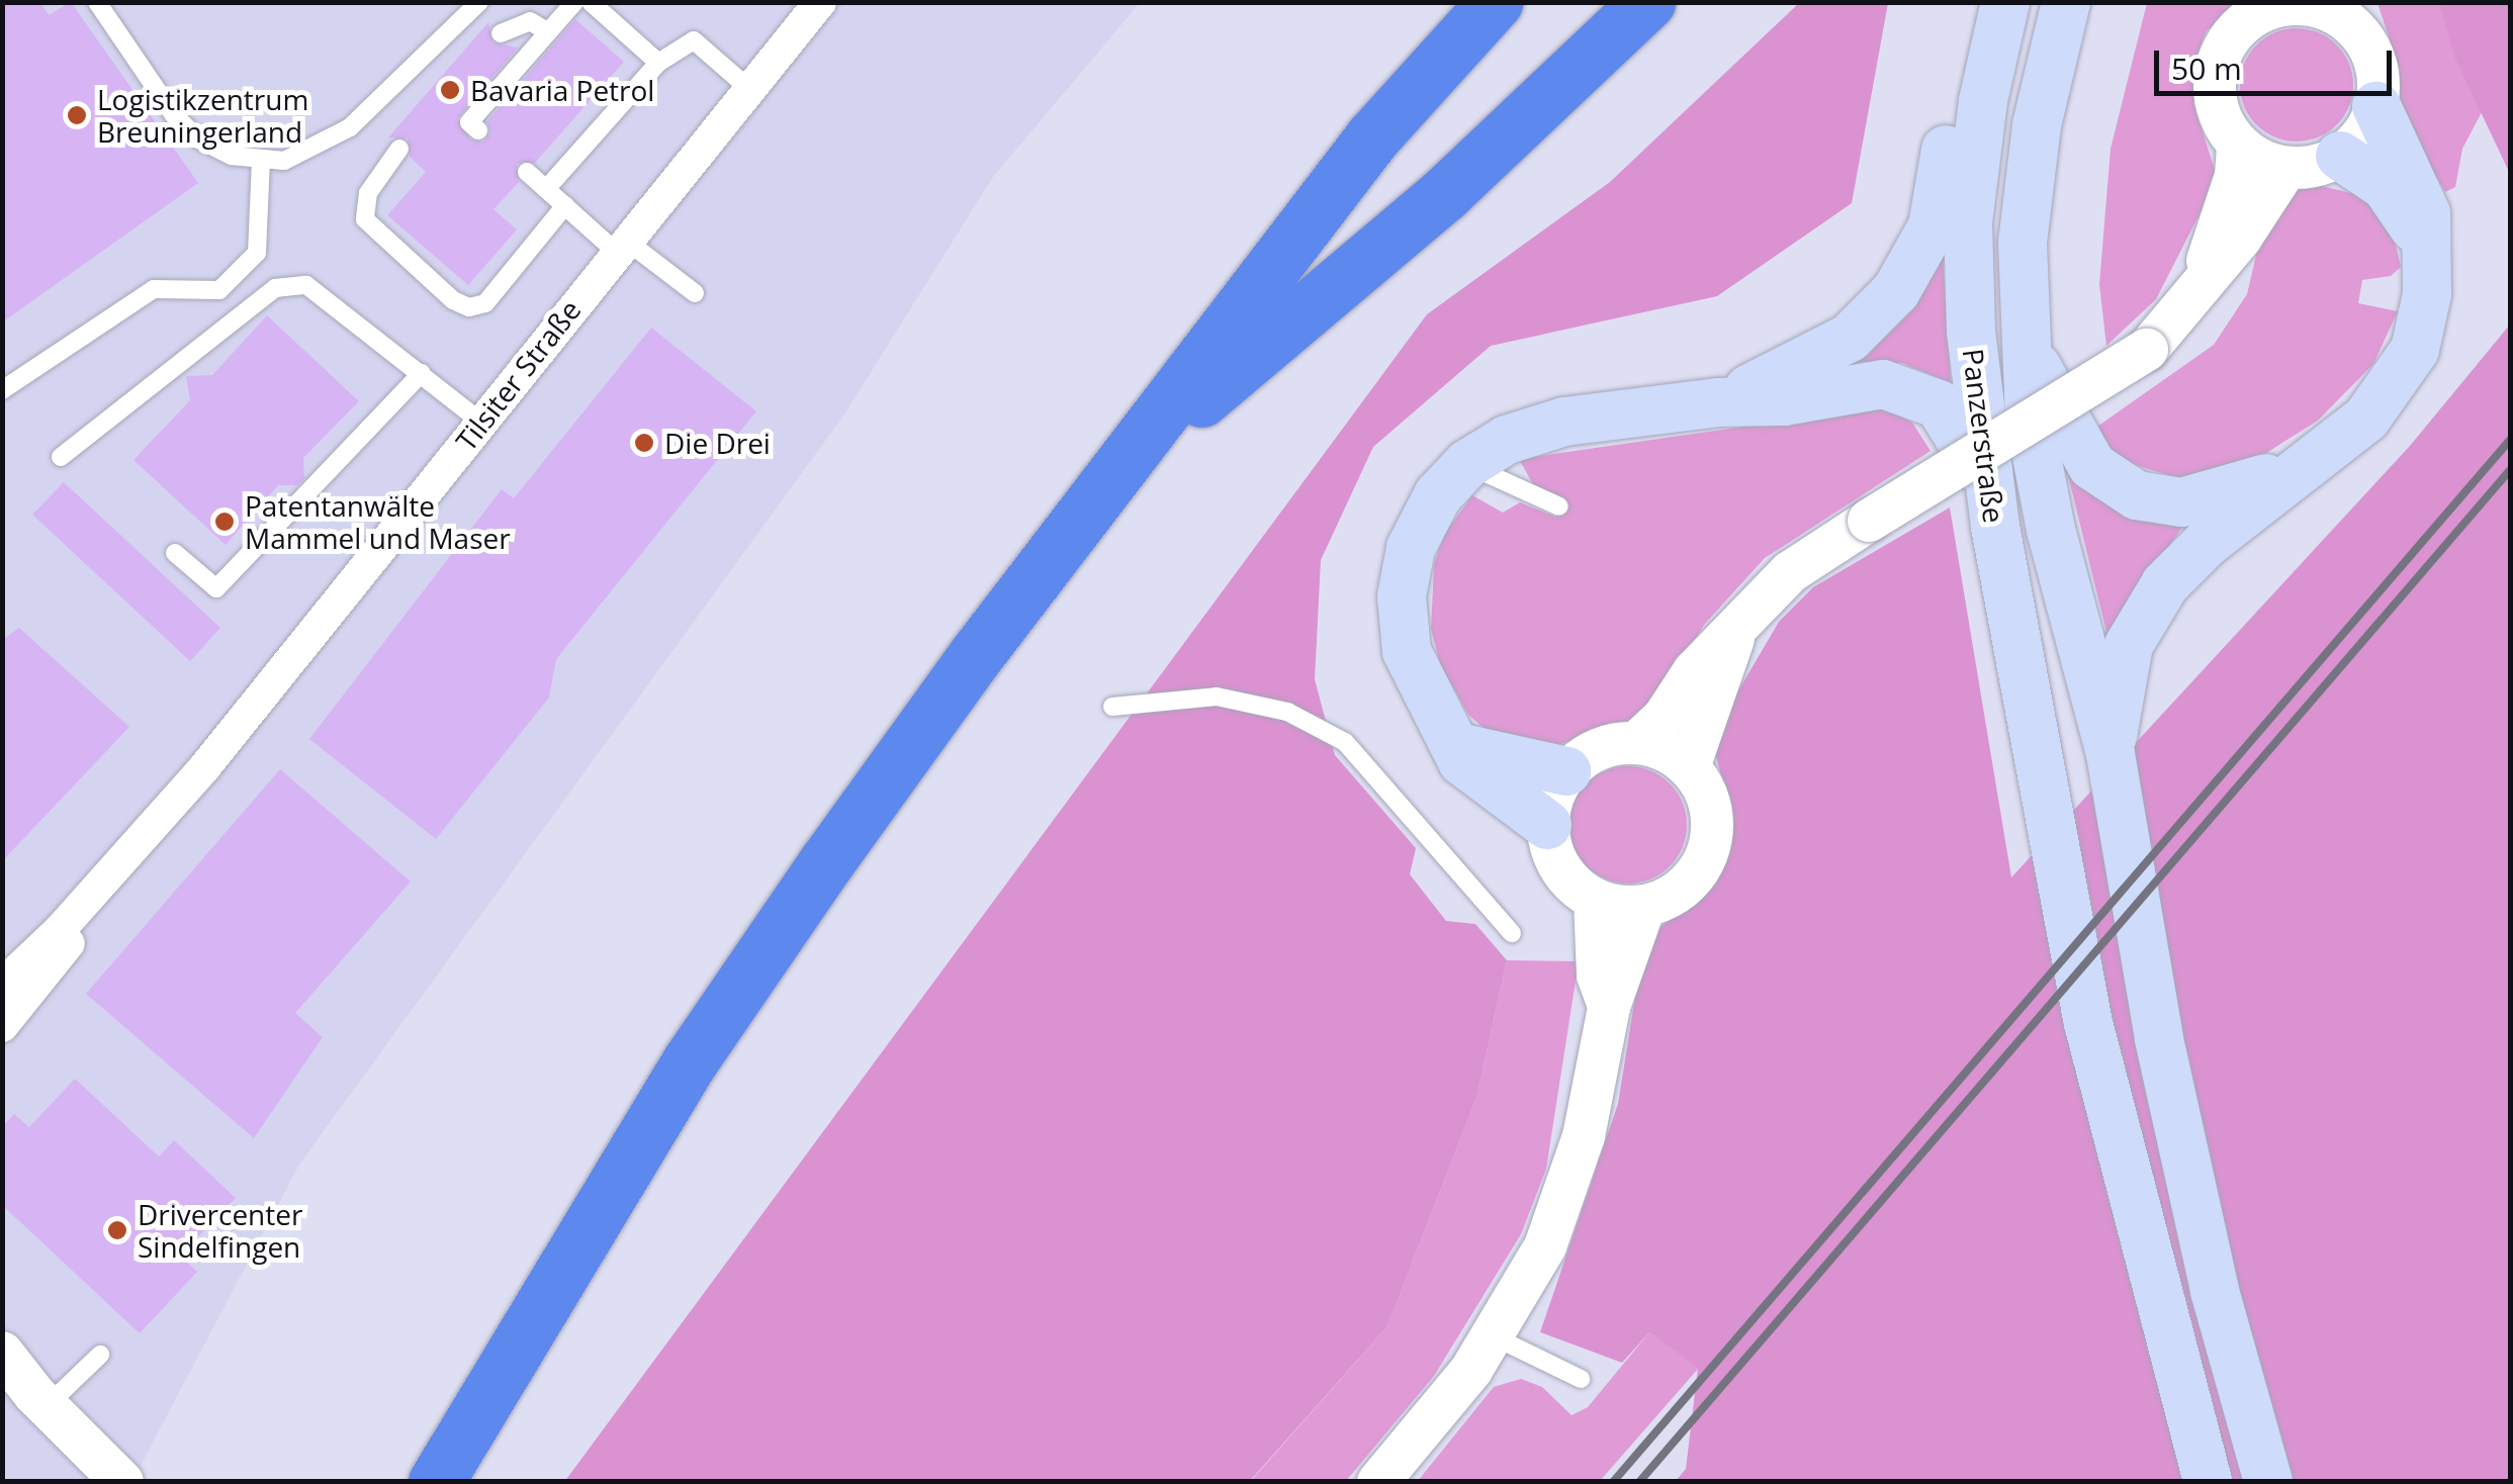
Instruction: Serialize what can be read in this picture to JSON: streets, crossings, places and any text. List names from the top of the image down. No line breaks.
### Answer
{"streets":{"main road":["Panzerstraße"],"street":["Tilsiter Straße"]},"places":["Bavaria Petrol","Logistikzentrum Breuningerland","Die Drei","Patentanwälte Mammel und Maser","Drivercenter Sindelfingen"],"scale_bar":"50 m"}
